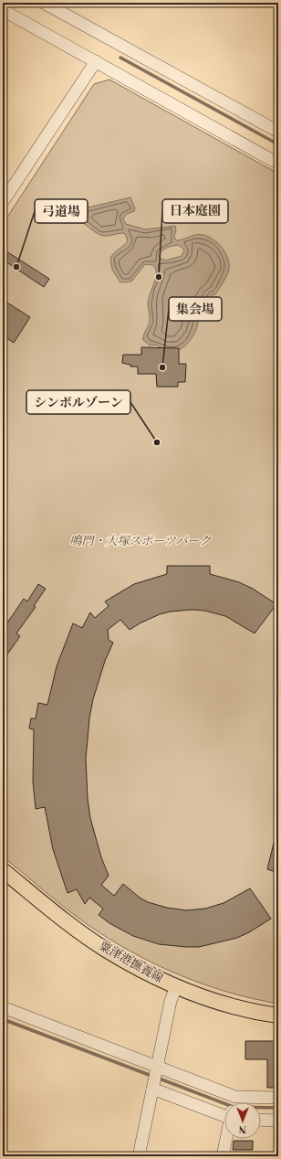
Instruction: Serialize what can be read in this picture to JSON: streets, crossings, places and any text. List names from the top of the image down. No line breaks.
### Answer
{"streets":{"main road":["粟津港撫養線"]},"parks":["鳴門・大塚スポーツパーク"],"places":["弓道場","日本庭園","集会場","シンボルゾーン"],"north":"bottom"}
